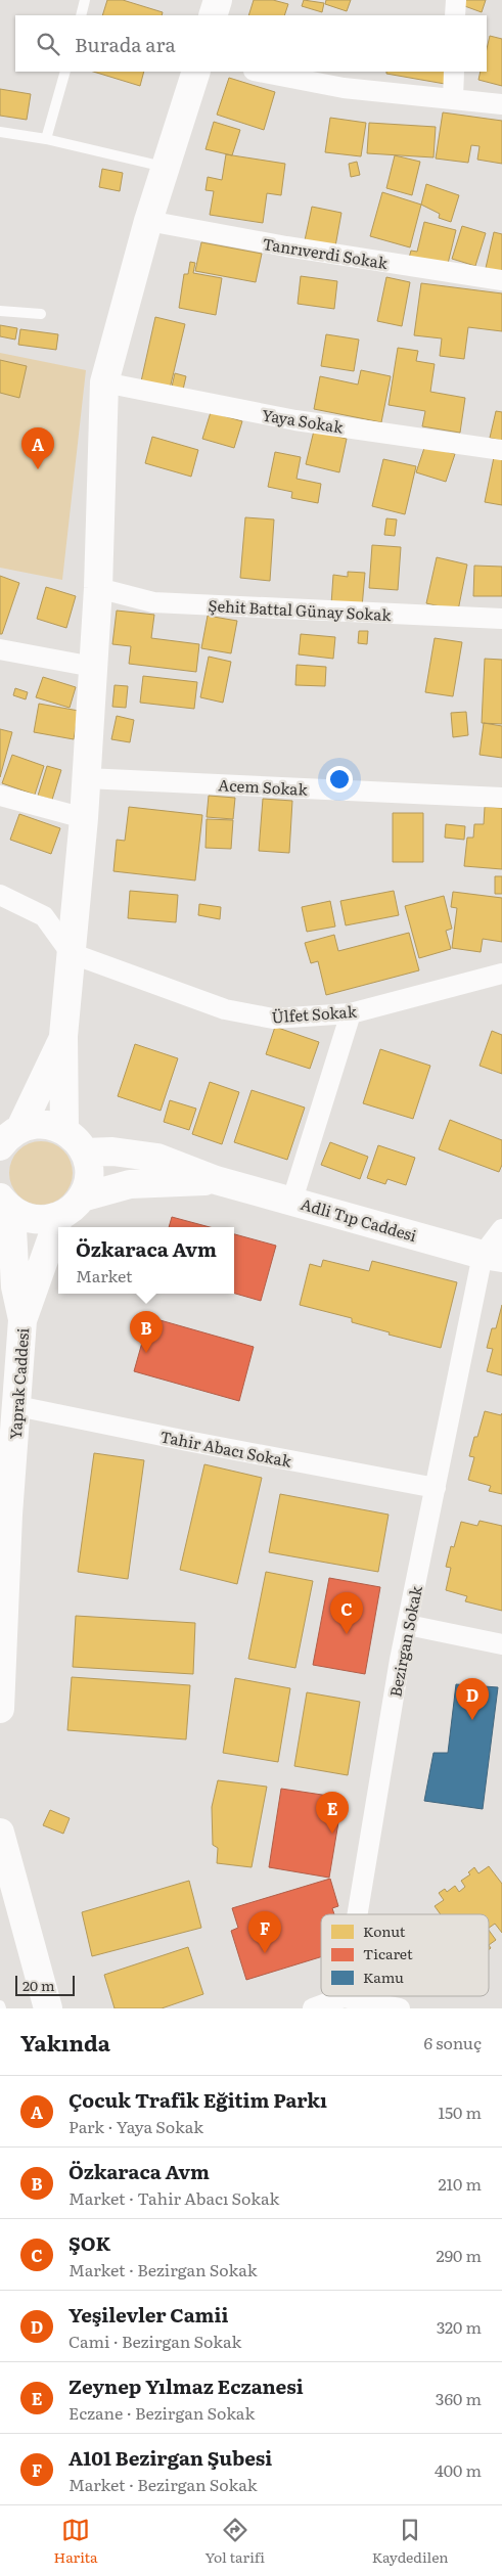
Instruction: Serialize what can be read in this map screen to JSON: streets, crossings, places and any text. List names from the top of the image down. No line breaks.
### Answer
{"streets":{"street":["Tanrıverdi Sokak","Yaya Sokak","Şehit Battal Günay Sokak","Acem Sokak","Ülfet Sokak","Adli Tıp Caddesi","Yaprak Caddesi","Tahir Abacı Sokak","Bezirgan Sokak"]},"crossings":[["Adli Tıp Caddesi","Yaprak Caddesi"],["Adli Tıp Caddesi","Bezirgan Sokak"],["Yaprak Caddesi","Tahir Abacı Sokak"],["Tahir Abacı Sokak","Bezirgan Sokak"]],"legend":["Konut","Ticaret","Kamu"],"scale_bar":"20 m","page":{"search":"Burada ara","pins":["A","B","C","D","E","F"],"popup":["Özkaraca Avm","Market"],"scale":"20 m","heading":["Yakında","6 sonuç"],"list":[{"mark":"A","name":"Çocuk Trafik Eğitim Parkı","note":"Park · Yaya Sokak","value":"150 m"},{"mark":"B","name":"Özkaraca Avm","note":"Market · Tahir Abacı Sokak","value":"210 m"},{"mark":"C","name":"ŞOK","note":"Market · Bezirgan Sokak","value":"290 m"},{"mark":"D","name":"Yeşilevler Camii","note":"Cami · Bezirgan Sokak","value":"320 m"},{"mark":"E","name":"Zeynep Yılmaz Eczanesi","note":"Eczane · Bezirgan Sokak","value":"360 m"},{"mark":"F","name":"A101 Bezirgan Şubesi","note":"Market · Bezirgan Sokak","value":"400 m"}],"nav":["Harita","Yol tarifi","Kaydedilen"]}}
